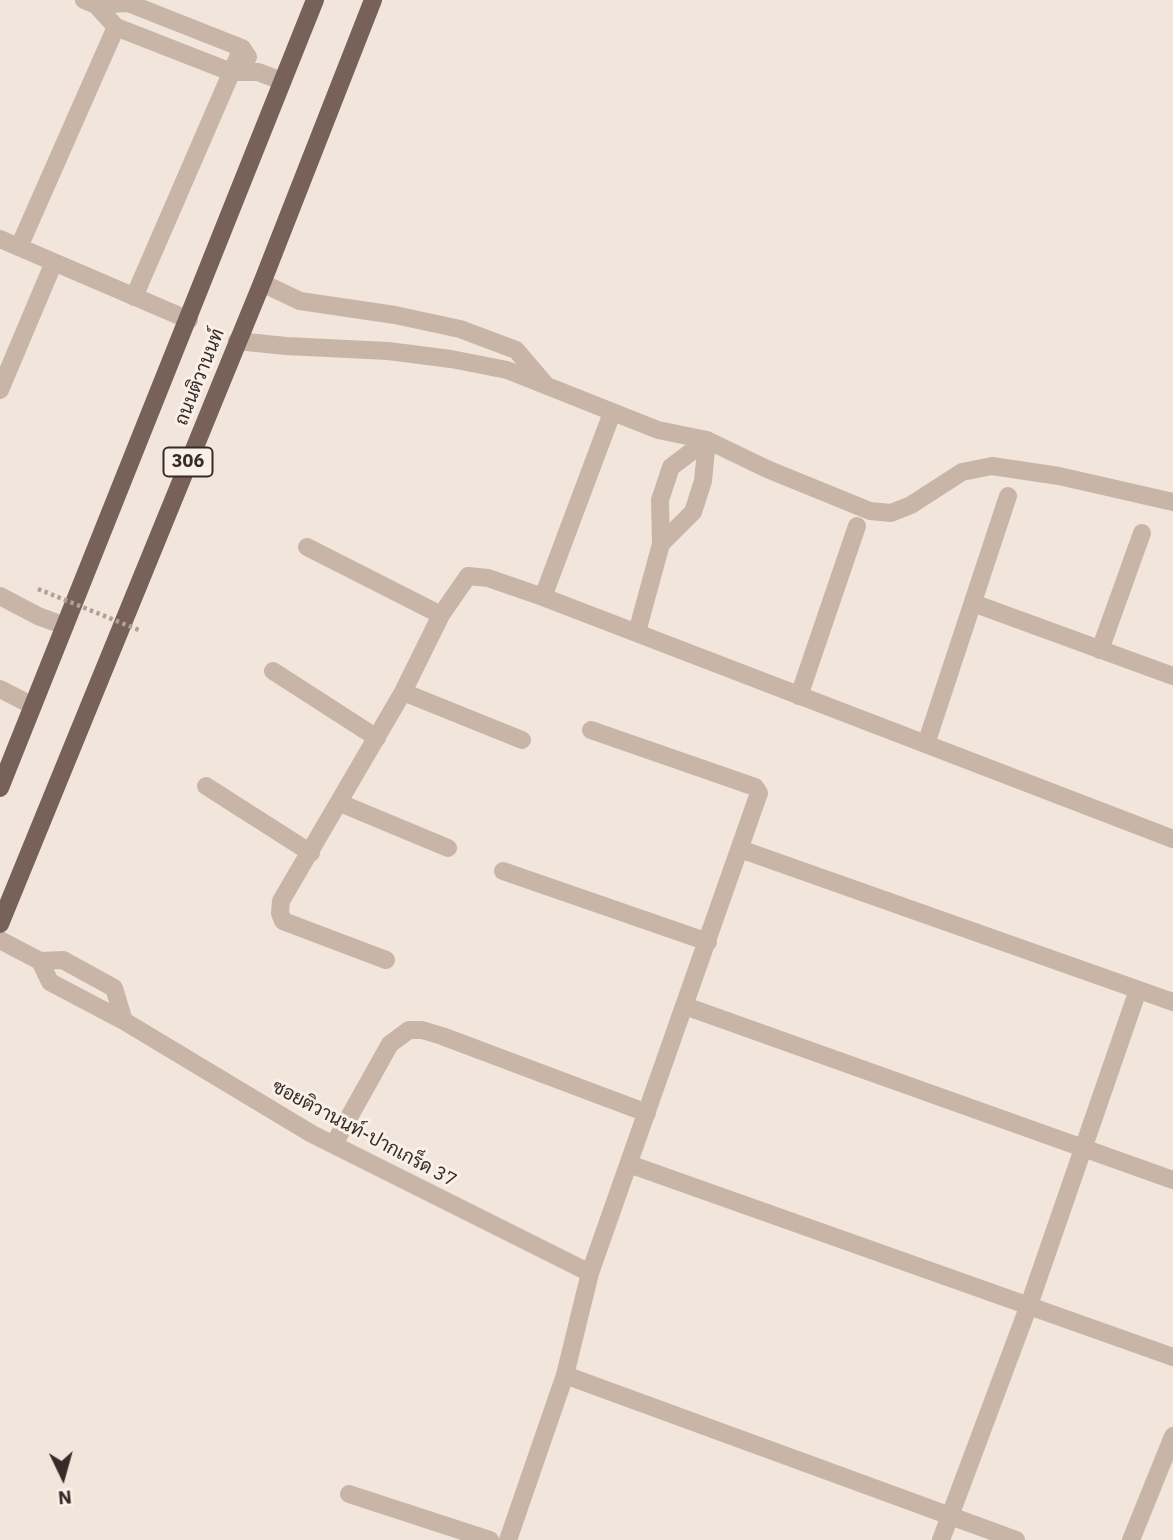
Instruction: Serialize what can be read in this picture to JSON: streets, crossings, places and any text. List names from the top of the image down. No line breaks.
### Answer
{"streets":{"main road":["ถนนติวานนท์","306"],"street":["ซอยติวานนท์-ปากเกร็ด 37"]},"north":"bottom"}
